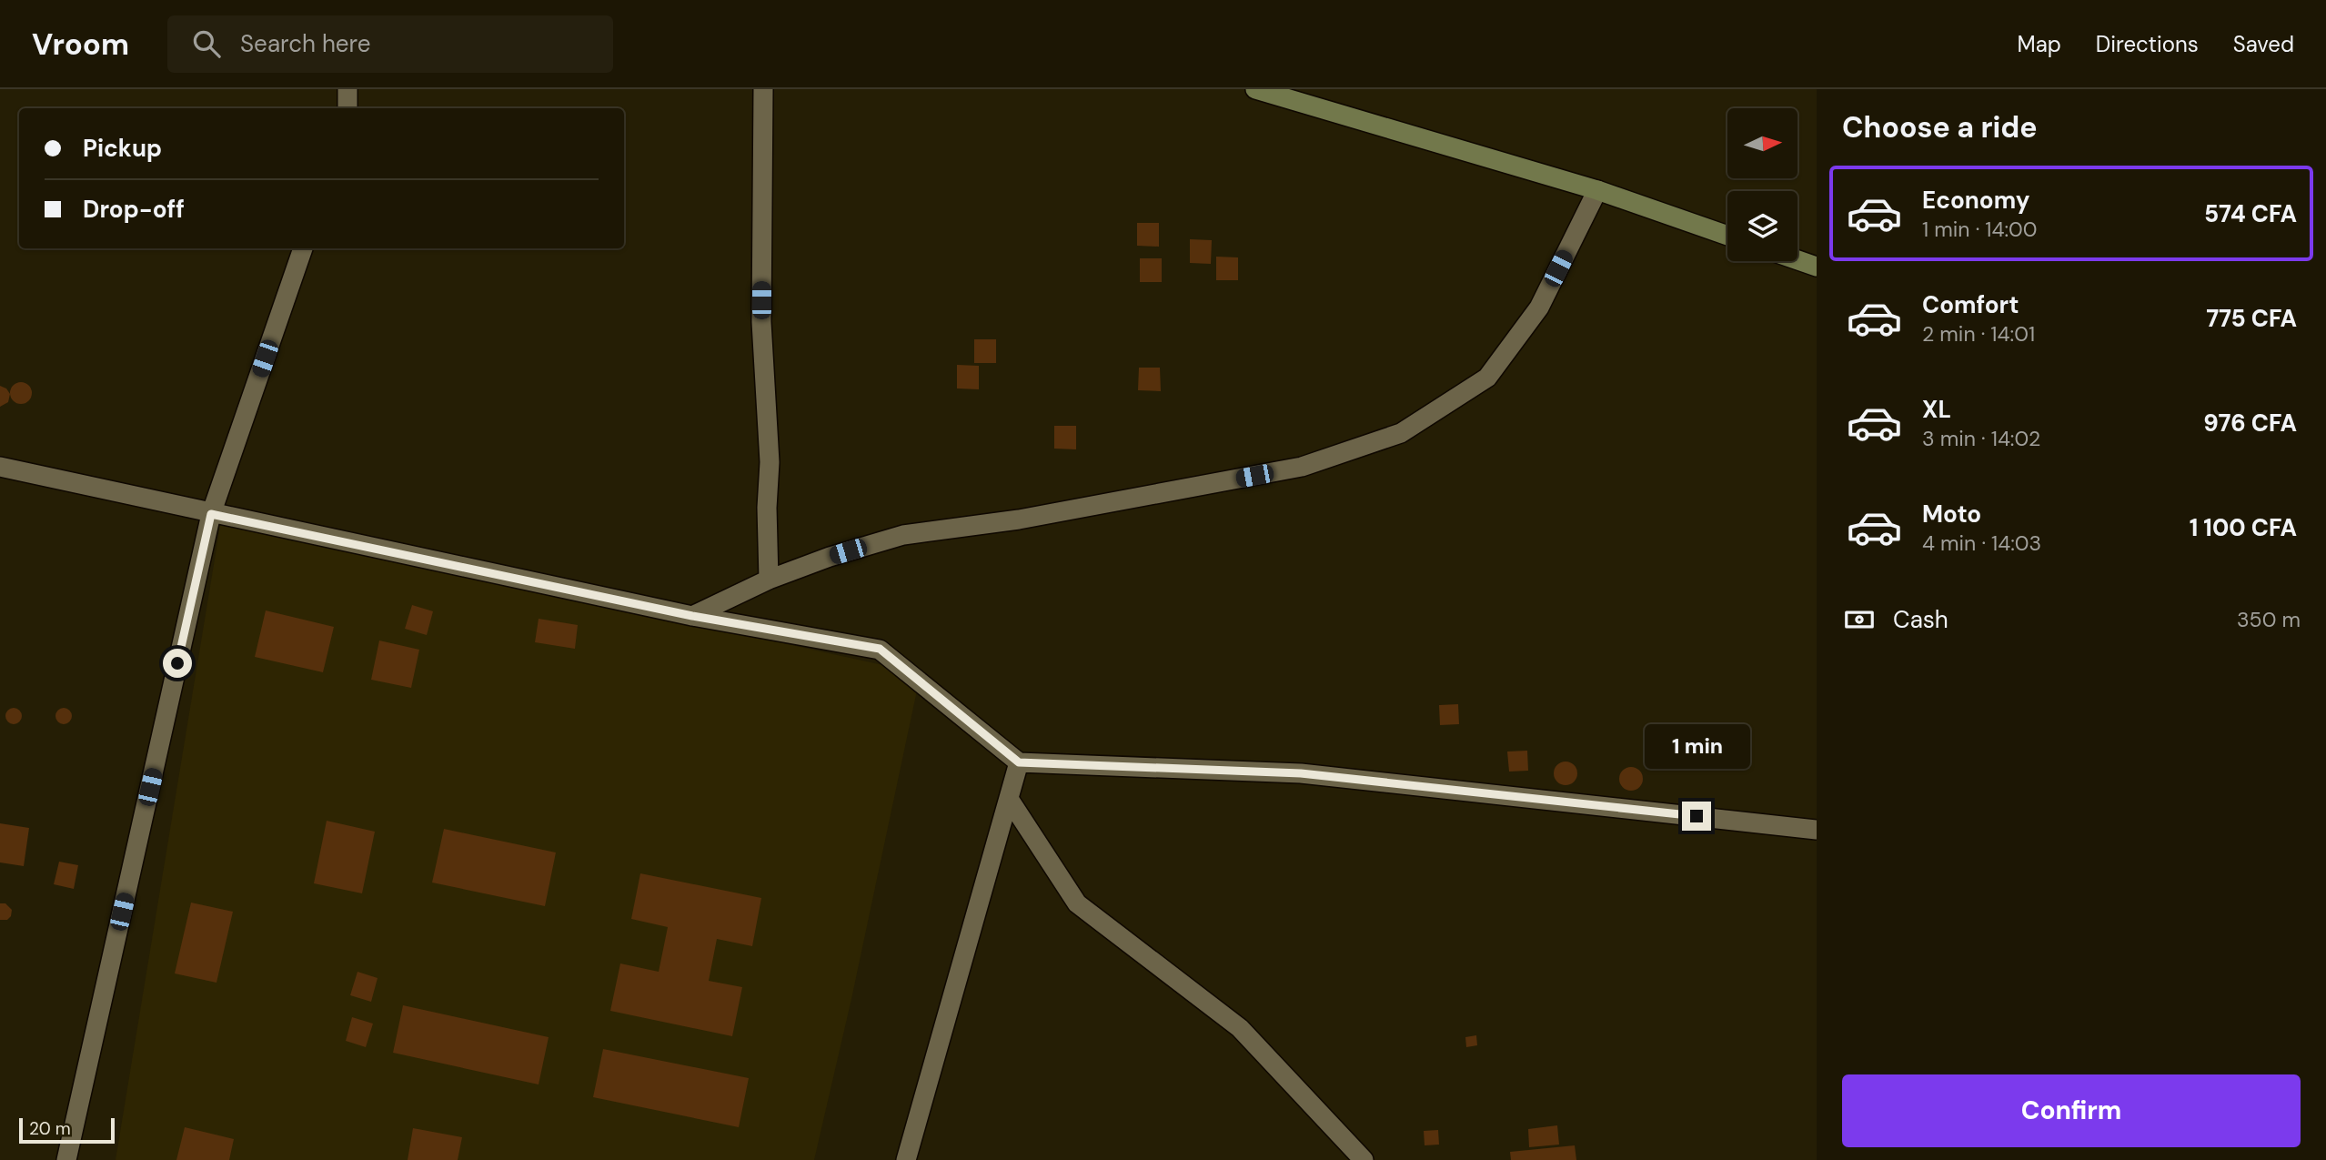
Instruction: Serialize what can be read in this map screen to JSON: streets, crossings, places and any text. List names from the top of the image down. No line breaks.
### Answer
{"scale_bar":"20 m","north":"right","page":{"header":"Vroom","search":"Search here","nav":["Map","Directions","Saved"],"heading":"Choose a ride","banner":["Pickup","Drop-off"],"list":[{"name":"Economy","note":"1 min · 14:00","value":"574 CFA"},{"name":"Comfort","note":"2 min · 14:01","value":"775 CFA"},{"name":"XL","note":"3 min · 14:02","value":"976 CFA"},{"name":"Moto","note":"4 min · 14:03","value":"1 100 CFA"}],"pay":["Cash","350 m"],"bubble":"1 min","buttons":"Confirm","scale":"20 m"}}
